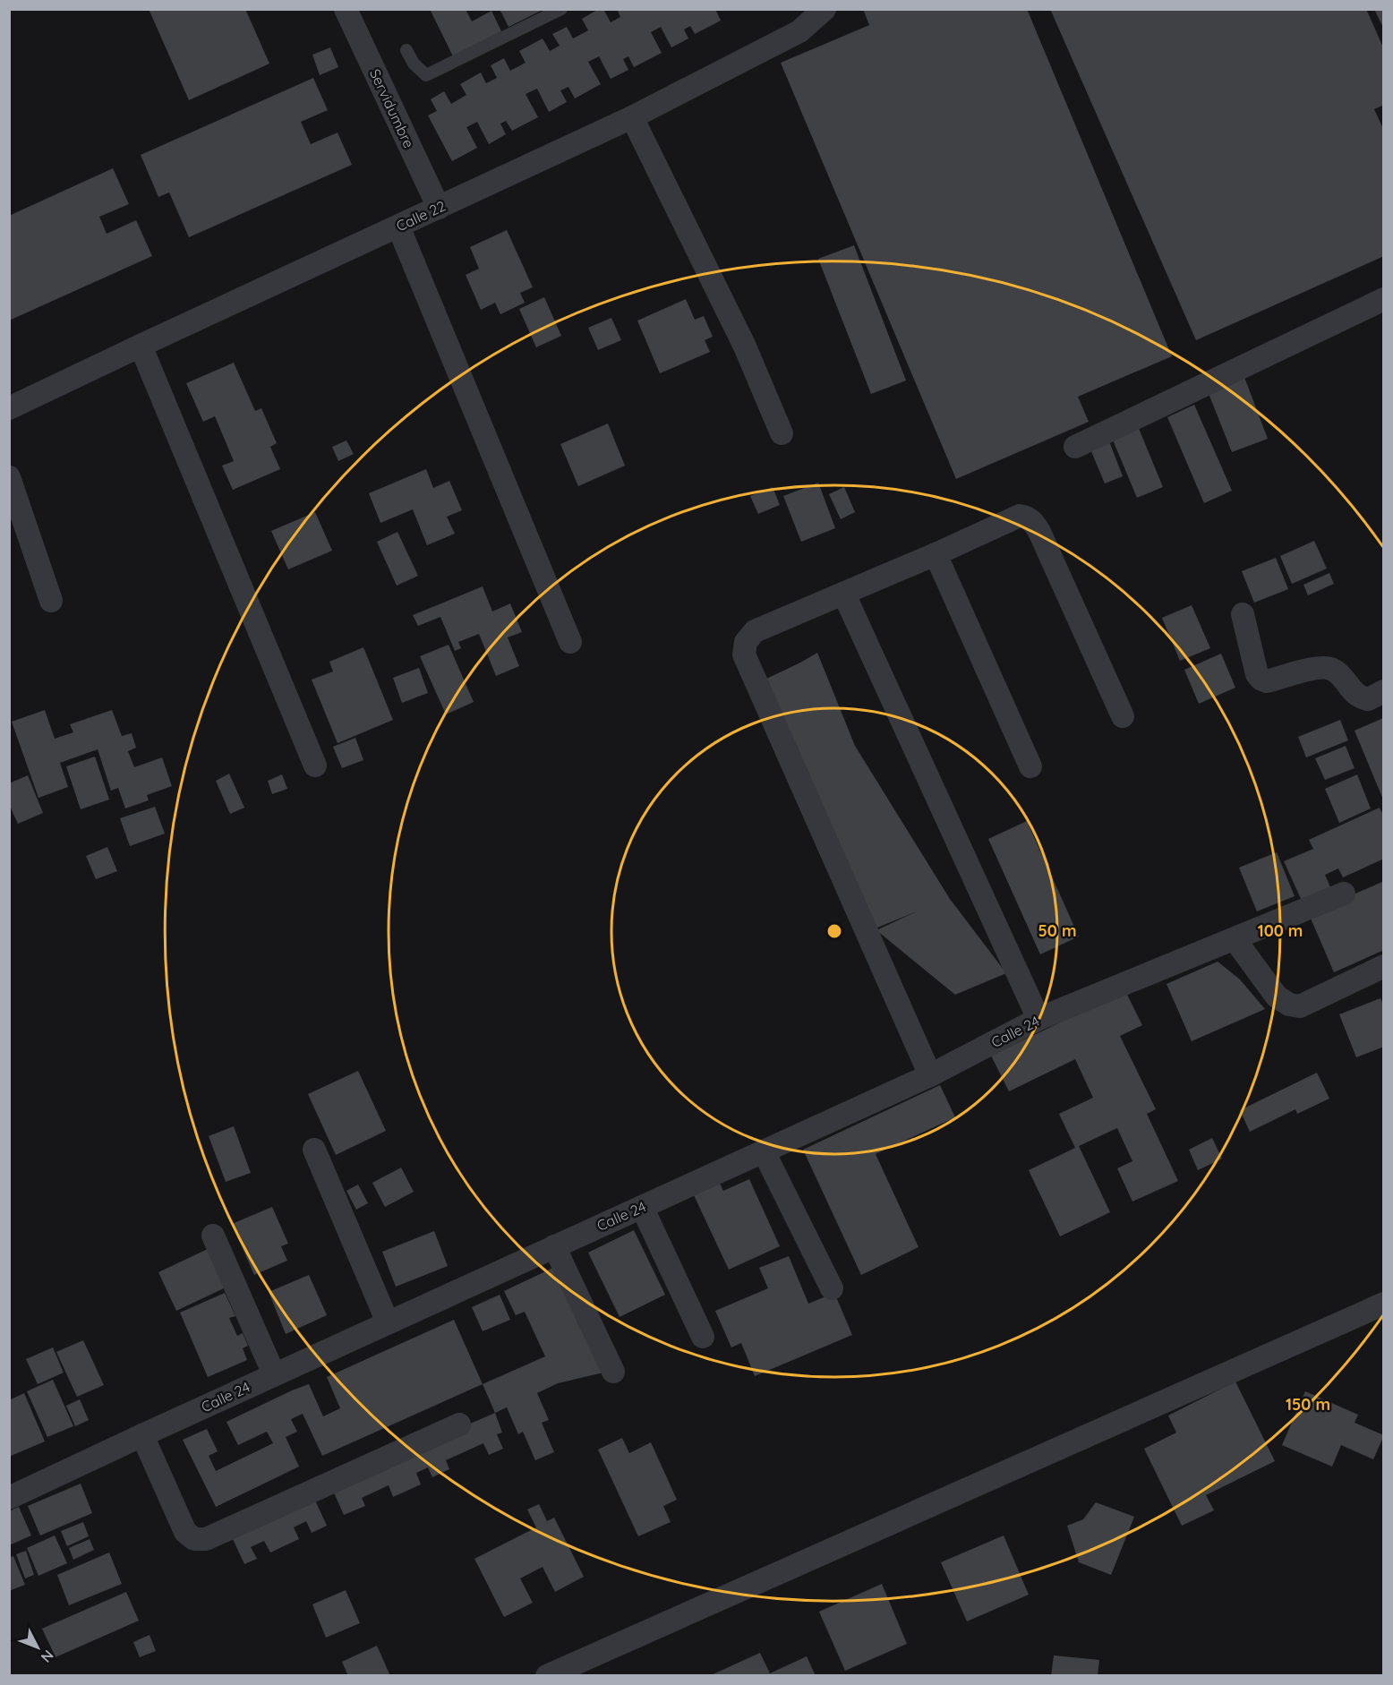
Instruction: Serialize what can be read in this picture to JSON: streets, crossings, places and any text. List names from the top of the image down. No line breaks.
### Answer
{"streets":{"street":["Servidumbre","Calle 22","Calle 24"]},"crossings":[["Servidumbre","Calle 22"]],"north":"bottom right","rings":["50 m","100 m","150 m"]}
